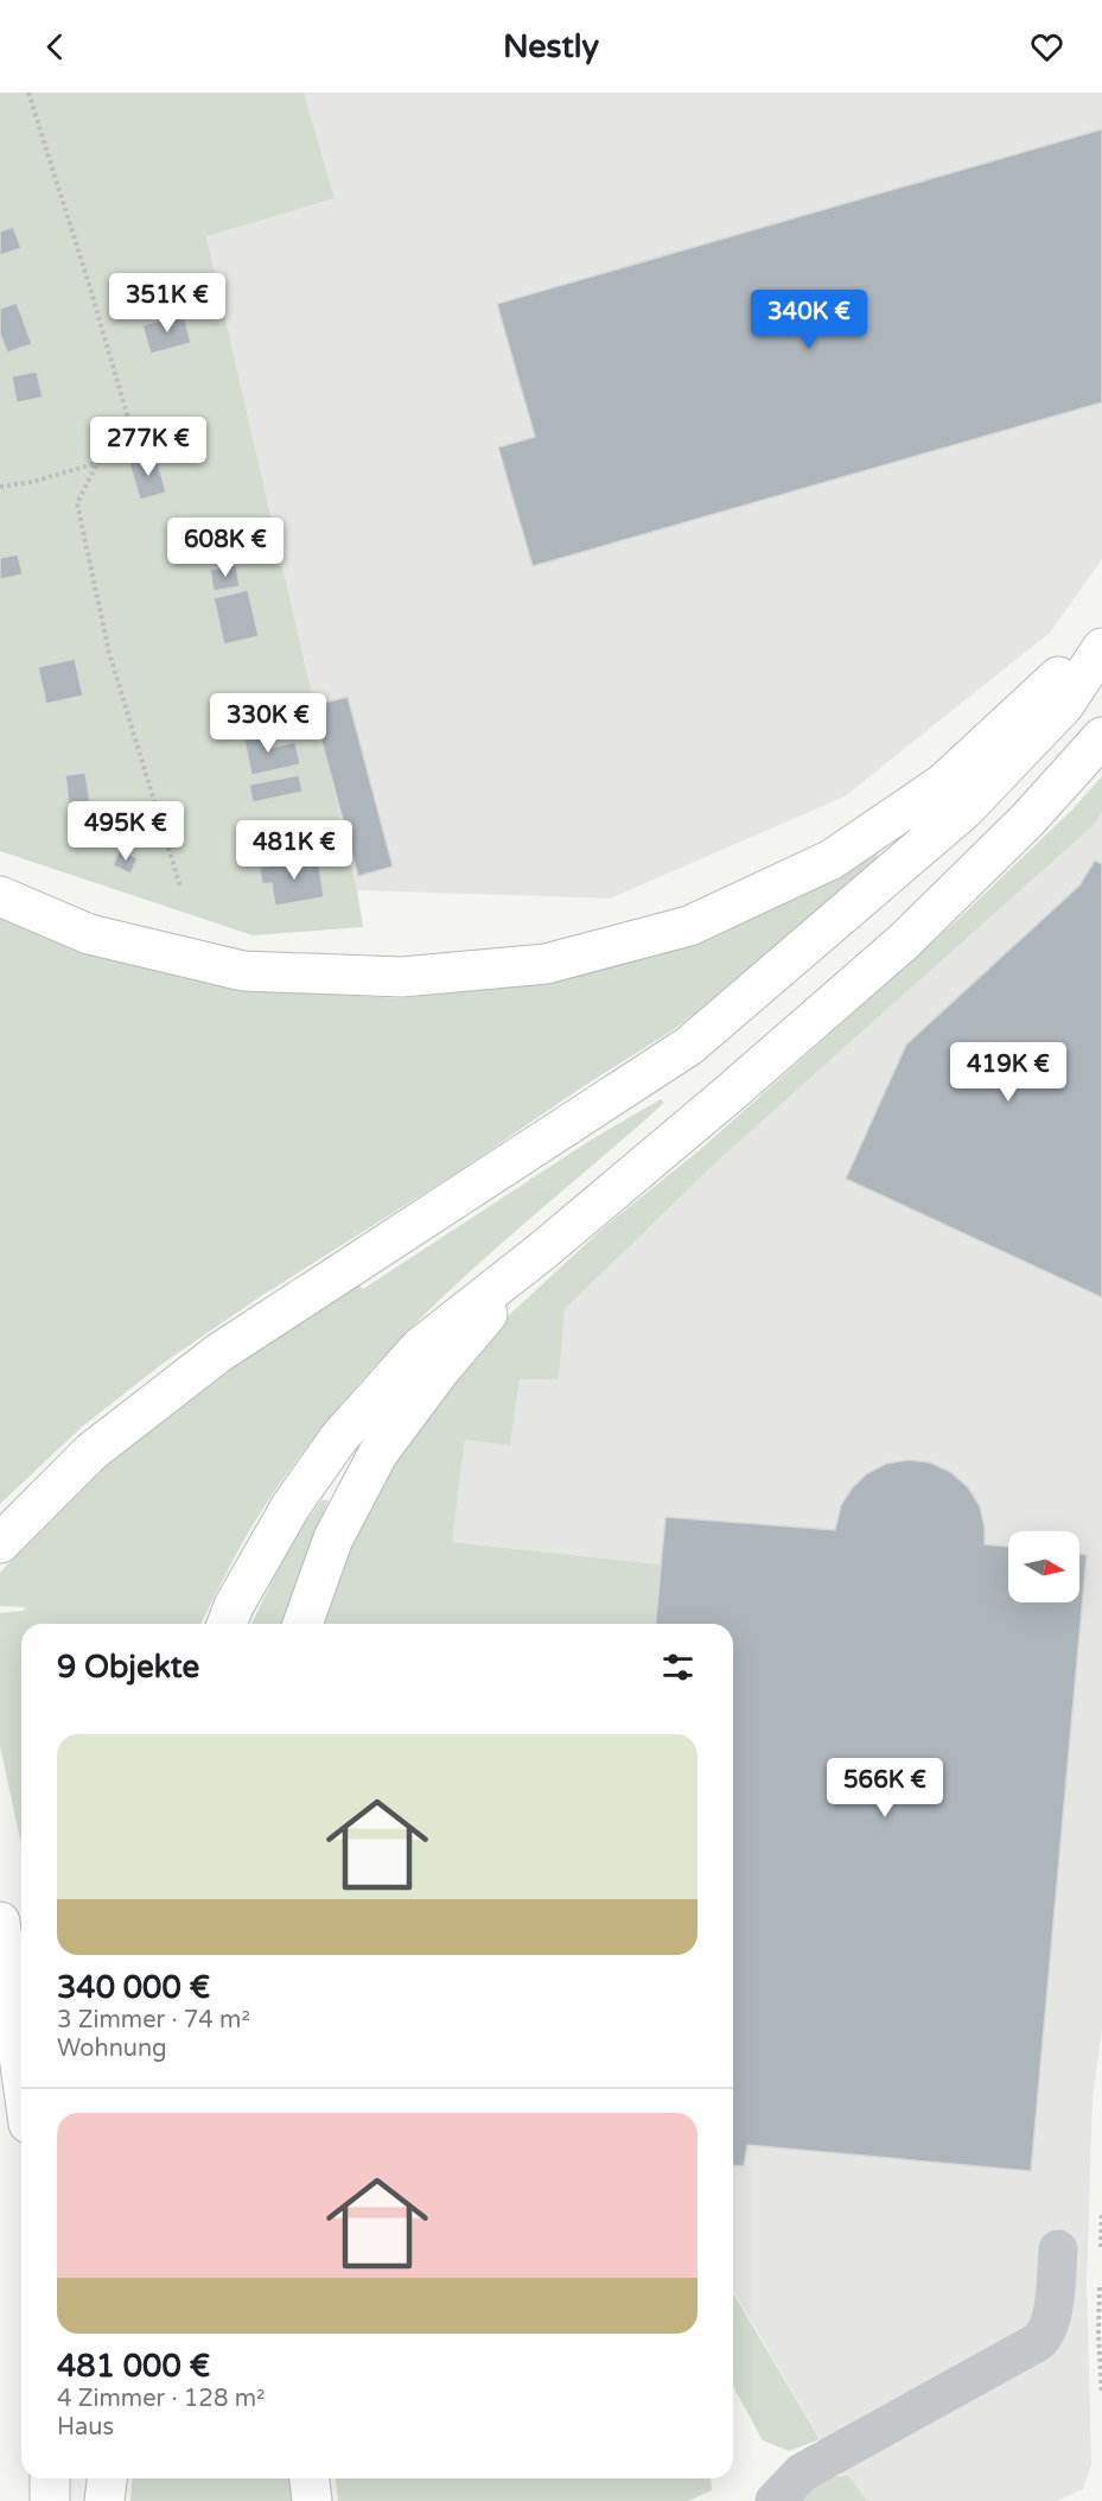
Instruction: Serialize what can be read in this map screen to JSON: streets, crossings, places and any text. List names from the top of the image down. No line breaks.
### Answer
{"north":"right","page":{"header":"Nestly","price":["351K €","340K €","277K €","608K €","330K €","495K €","481K €","419K €","566K €"],"heading":"9 Objekte","list":[{"name":"340 000 €","note":"3 Zimmer · 74 m² · Wohnung"},{"name":"481 000 €","note":"4 Zimmer · 128 m² · Haus"}]}}
